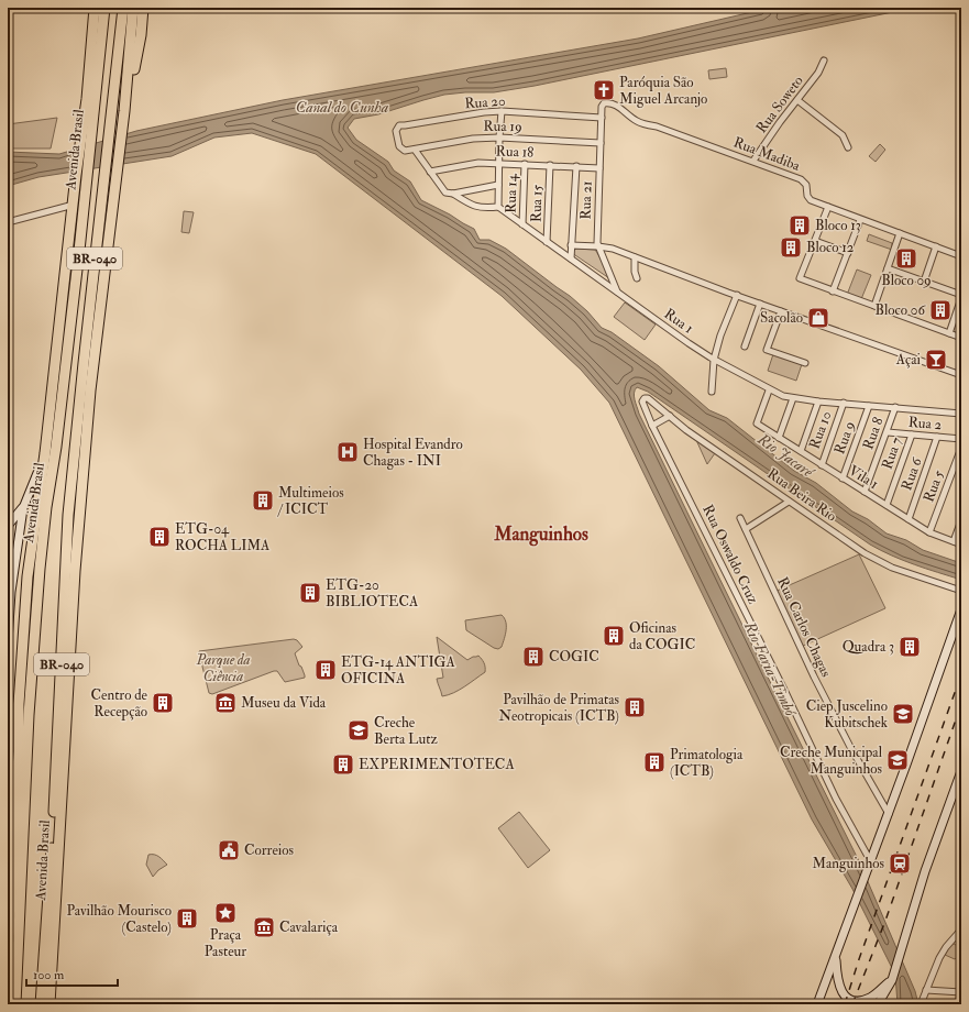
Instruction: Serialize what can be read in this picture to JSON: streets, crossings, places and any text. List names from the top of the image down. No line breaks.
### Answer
{"streets":{"highway":["Avenida Brasil","BR-040"],"street":["Rua 20","Rua Soweto","Rua 19","Rua 18","Rua Madiba","Rua 14","Rua 21","Rua 15","Rua 1","Rua 2","Rua 10","Rua 8","Rua 9","Rua 7","Rua 6","Vila 1","Rua 5","Rua Beira Rio","Rua Oswaldo Cruz","Rua Carlos Chagas"]},"crossings":[["Rua 20","Rua 19"],["Rua 20","Rua 21"],["Rua Soweto","Rua Madiba"],["Rua 19","Rua 21"],["Rua 18","Rua 14"],["Rua 18","Rua 21"],["Rua 18","Rua 15"],["Rua Madiba","Rua 21"],["Rua 14","Rua 1"],["Rua 21","Rua 1"],["Rua 15","Rua 1"],["Rua 1","Rua 10"],["Rua 1","Rua 8"],["Rua 1","Rua 9"],["Rua 1","Vila 1"],["Rua 2","Rua 8"],["Rua 2","Rua 7"],["Rua 2","Rua 6"],["Rua 10","Vila 1"],["Rua 8","Vila 1"],["Rua 9","Vila 1"],["Rua 7","Vila 1"],["Rua 6","Vila 1"],["Vila 1","Rua 5"],["Rua Beira Rio","Rua Oswaldo Cruz"]],"districts":["Manguinhos"],"water":["Canal do Cunha","Rio Jacaré","Rio Faria-Timbó"],"parks":["Parque da Ciência"],"places":{"church":["Paróquia São Miguel Arcanjo"],"building":["Bloco 13","Bloco 12","Bloco 09","Bloco 06","Multimeios / ICICT","ETG-04 ROCHA LIMA","ETG-20 BIBLIOTECA","Oficinas da COGIC","Quadra 3","COGIC","ETG-14 ANTIGA OFICINA","Centro de Recepção","Pavilhão de Primatas Neotropicais (ICTB)","Primatologia (ICTB)","EXPERIMENTOTECA","Pavilhão Mourisco (Castelo)"],"shop":["Sacolão"],"bar":["Açai"],"hospital":["Hospital Evandro Chagas - INI"],"museum":["Museu da Vida","Cavalariça"],"school or university":["Ciep Juscelino Kubitschek","Creche Berta Lutz","Creche Municipal Manguinhos"],"public building":["Correios"],"station":["Manguinhos"],"place":["Praça Pasteur"]},"scale_bar":"100 m"}
